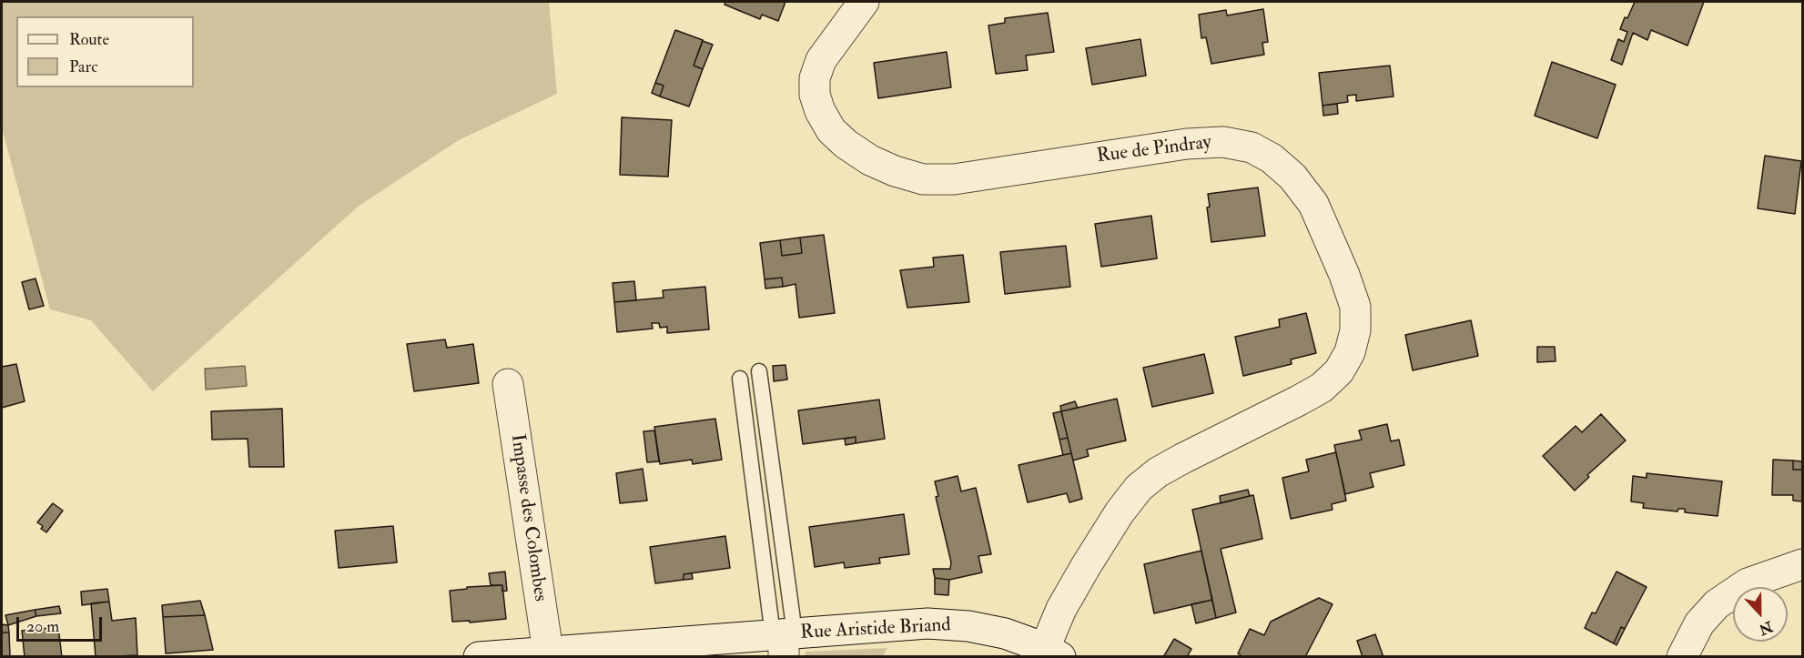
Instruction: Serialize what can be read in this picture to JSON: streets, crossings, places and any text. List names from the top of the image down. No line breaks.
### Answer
{"streets":{"street":["Rue de Pindray","Impasse des Colombes","Rue Aristide Briand"]},"crossings":[["Rue de Pindray","Rue Aristide Briand"],["Impasse des Colombes","Rue Aristide Briand"]],"legend":["Route","Parc"],"scale_bar":"20 m","north":"bottom"}
